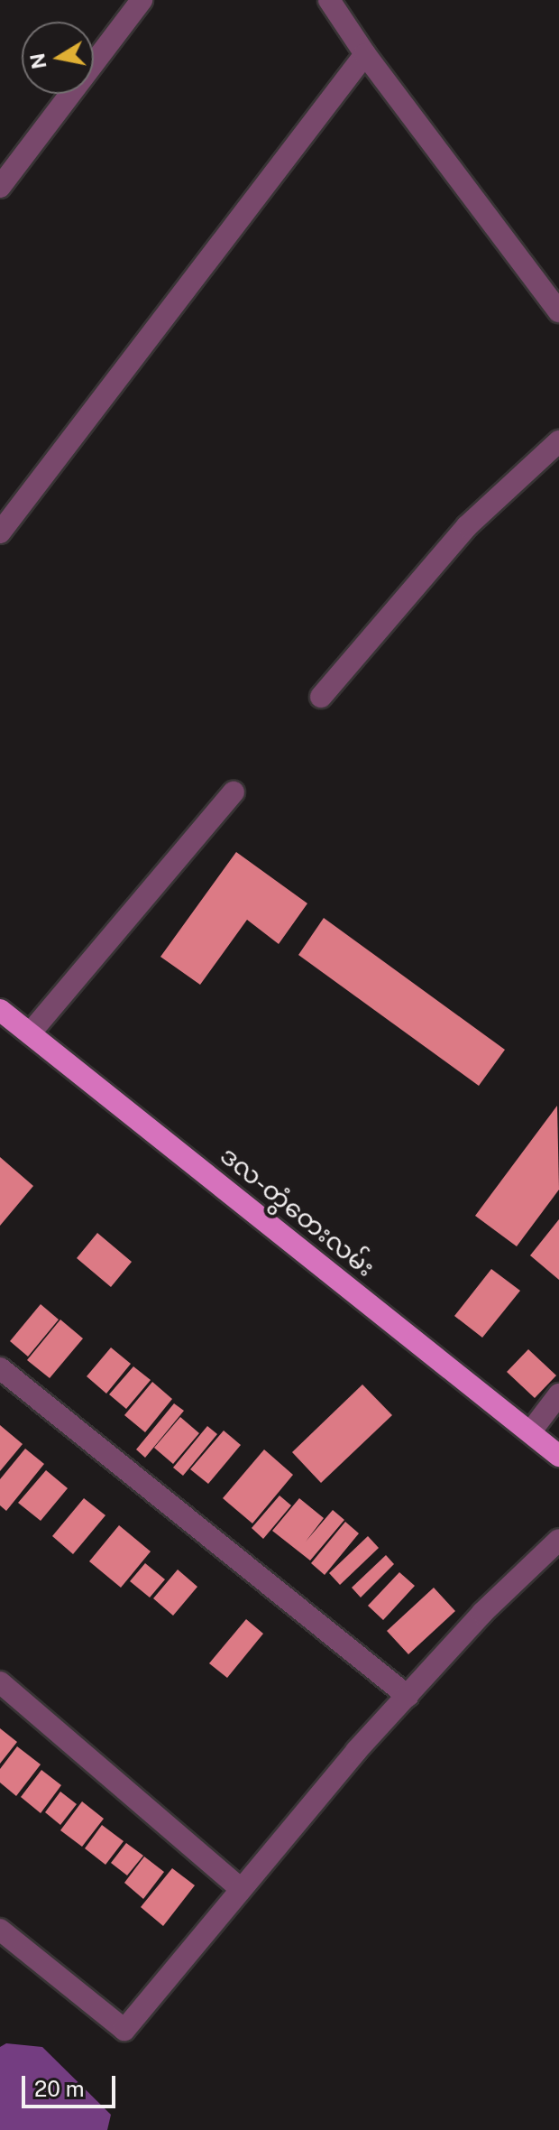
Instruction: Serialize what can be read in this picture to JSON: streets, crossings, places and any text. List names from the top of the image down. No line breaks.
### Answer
{"streets":{"main road":["ဒလ-တွံတေးလမ်း"]},"scale_bar":"20 m","north":"left"}
